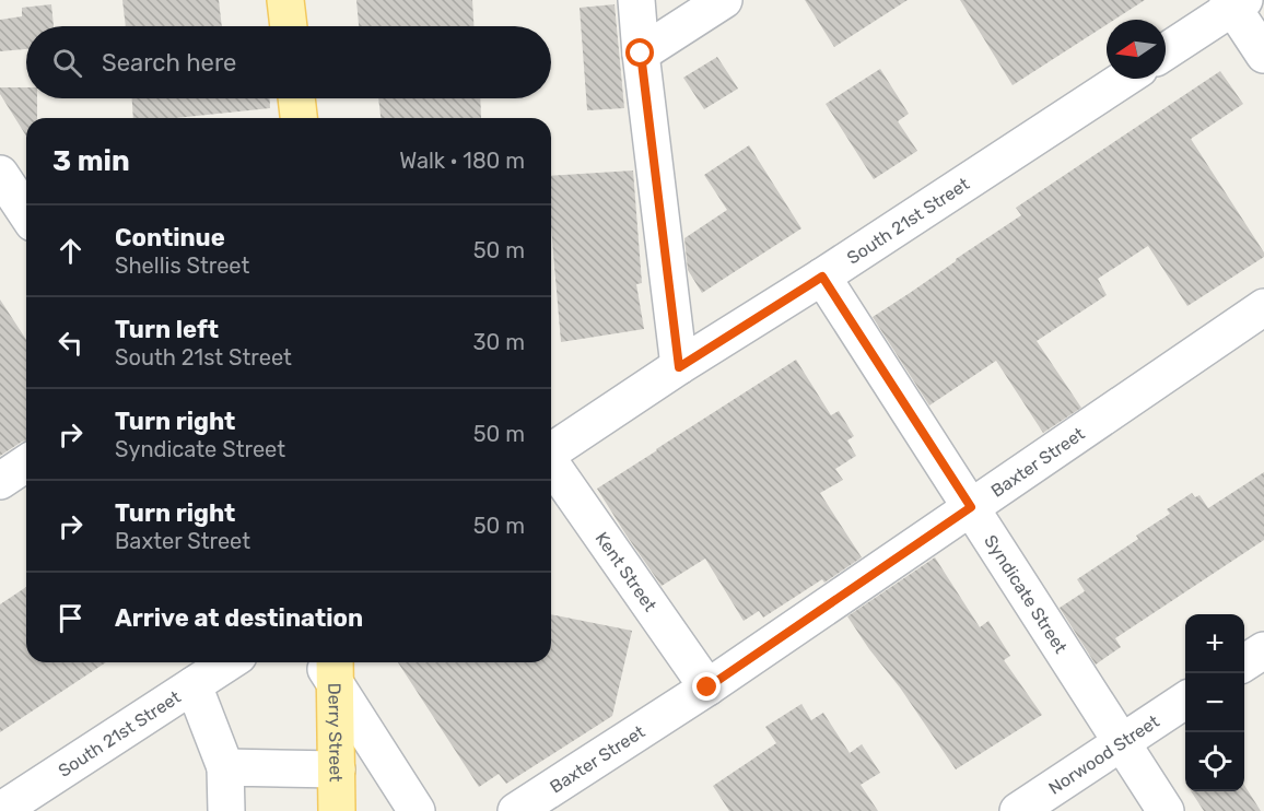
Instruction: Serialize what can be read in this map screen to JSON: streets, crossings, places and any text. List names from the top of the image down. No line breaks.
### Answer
{"streets":{"main road":["Derry Street"],"street":["South 21st Street","Baxter Street","Kent Street","Syndicate Street","Norwood Street"]},"crossings":[["South 21st Street","Syndicate Street"],["Baxter Street","Kent Street"],["Baxter Street","Syndicate Street"],["Syndicate Street","Norwood Street"]],"north":"left","page":{"search":"Search here","heading":["3 min","Walk · 180 m"],"list":[["Continue","Shellis Street","50 m"],["Turn left","South 21st Street","30 m"],["Turn right","Syndicate Street","50 m"],["Turn right","Baxter Street","50 m"],"Arrive at destination"],"map_buttons":["+","−"]}}
